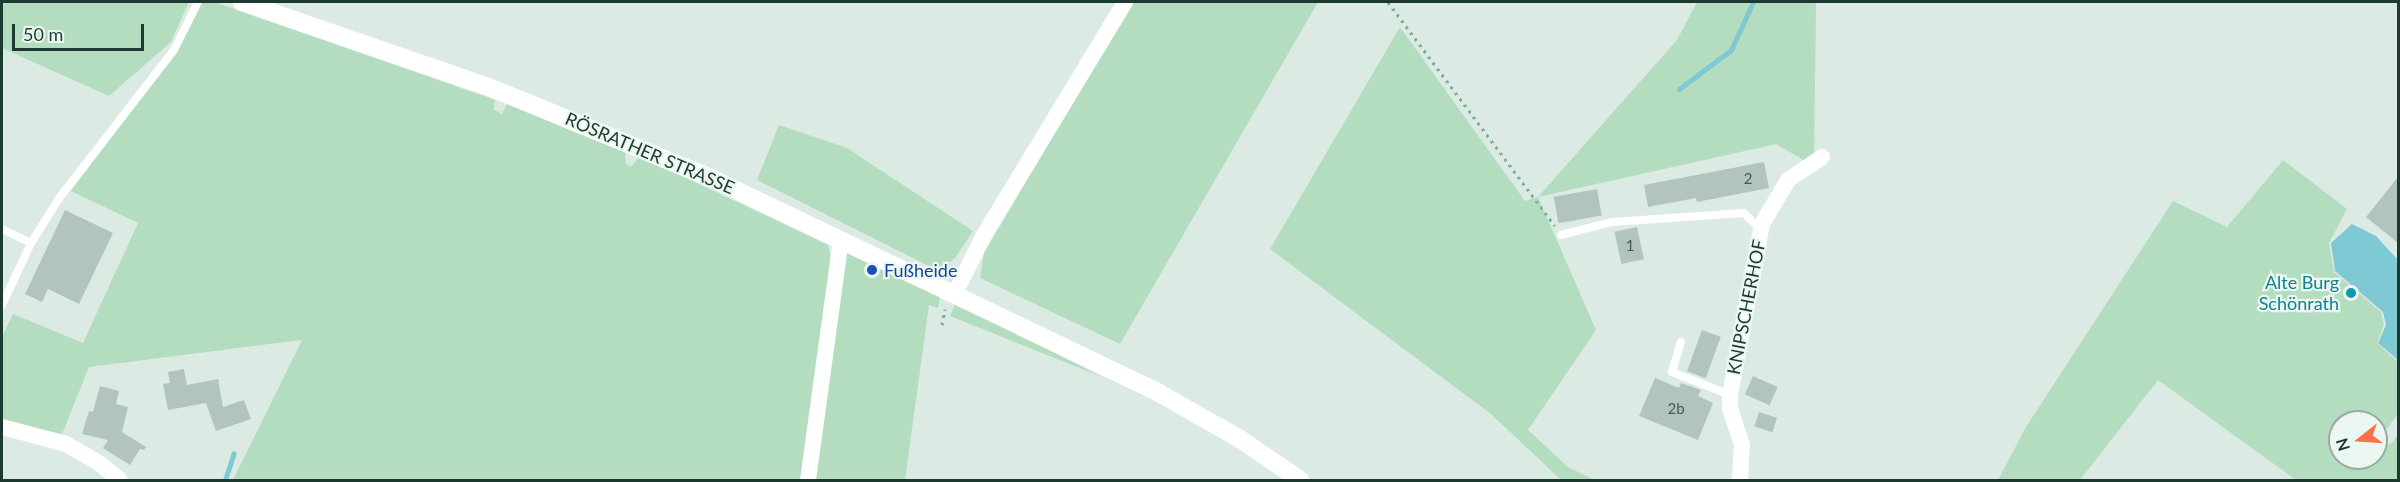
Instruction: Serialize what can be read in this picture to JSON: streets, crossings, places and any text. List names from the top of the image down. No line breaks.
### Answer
{"streets":{"street":["RÖSRATHER STRASSE","KNIPSCHERHOF"]},"places":["Fußheide","Alte Burg Schönrath"],"house_numbers":["2","1","2b"],"scale_bar":"50 m","north":"left"}
